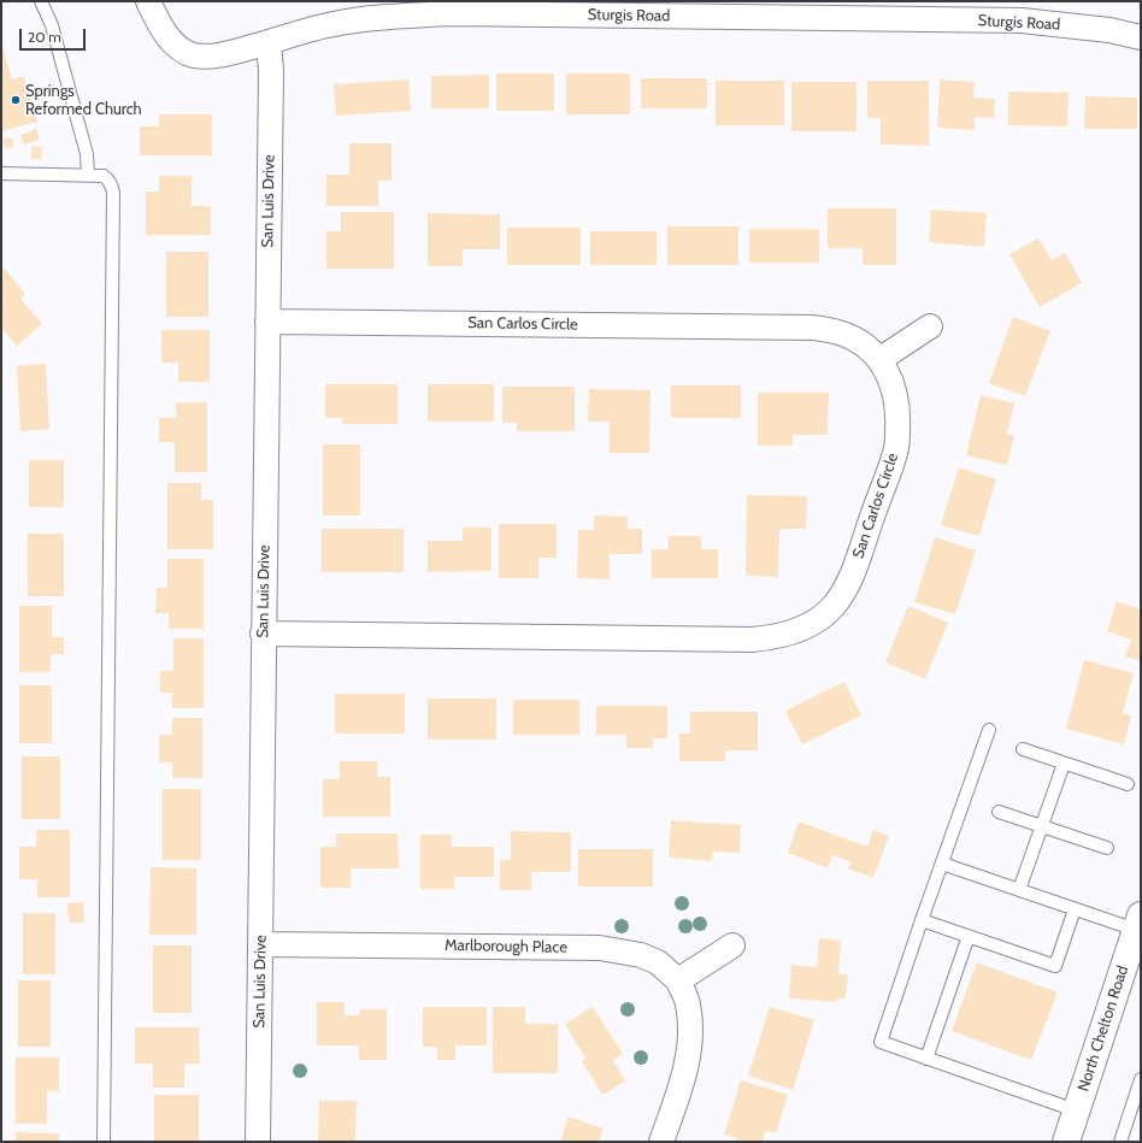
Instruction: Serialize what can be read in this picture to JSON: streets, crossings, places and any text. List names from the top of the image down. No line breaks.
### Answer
{"streets":{"street":["Sturgis Road","San Luis Drive","San Carlos Circle","Marlborough Place","North Chelton Road"]},"crossings":[["Sturgis Road","San Luis Drive"],["San Luis Drive","San Carlos Circle"],["San Luis Drive","Marlborough Place"]],"places":["Springs Reformed Church"],"scale_bar":"20 m"}
